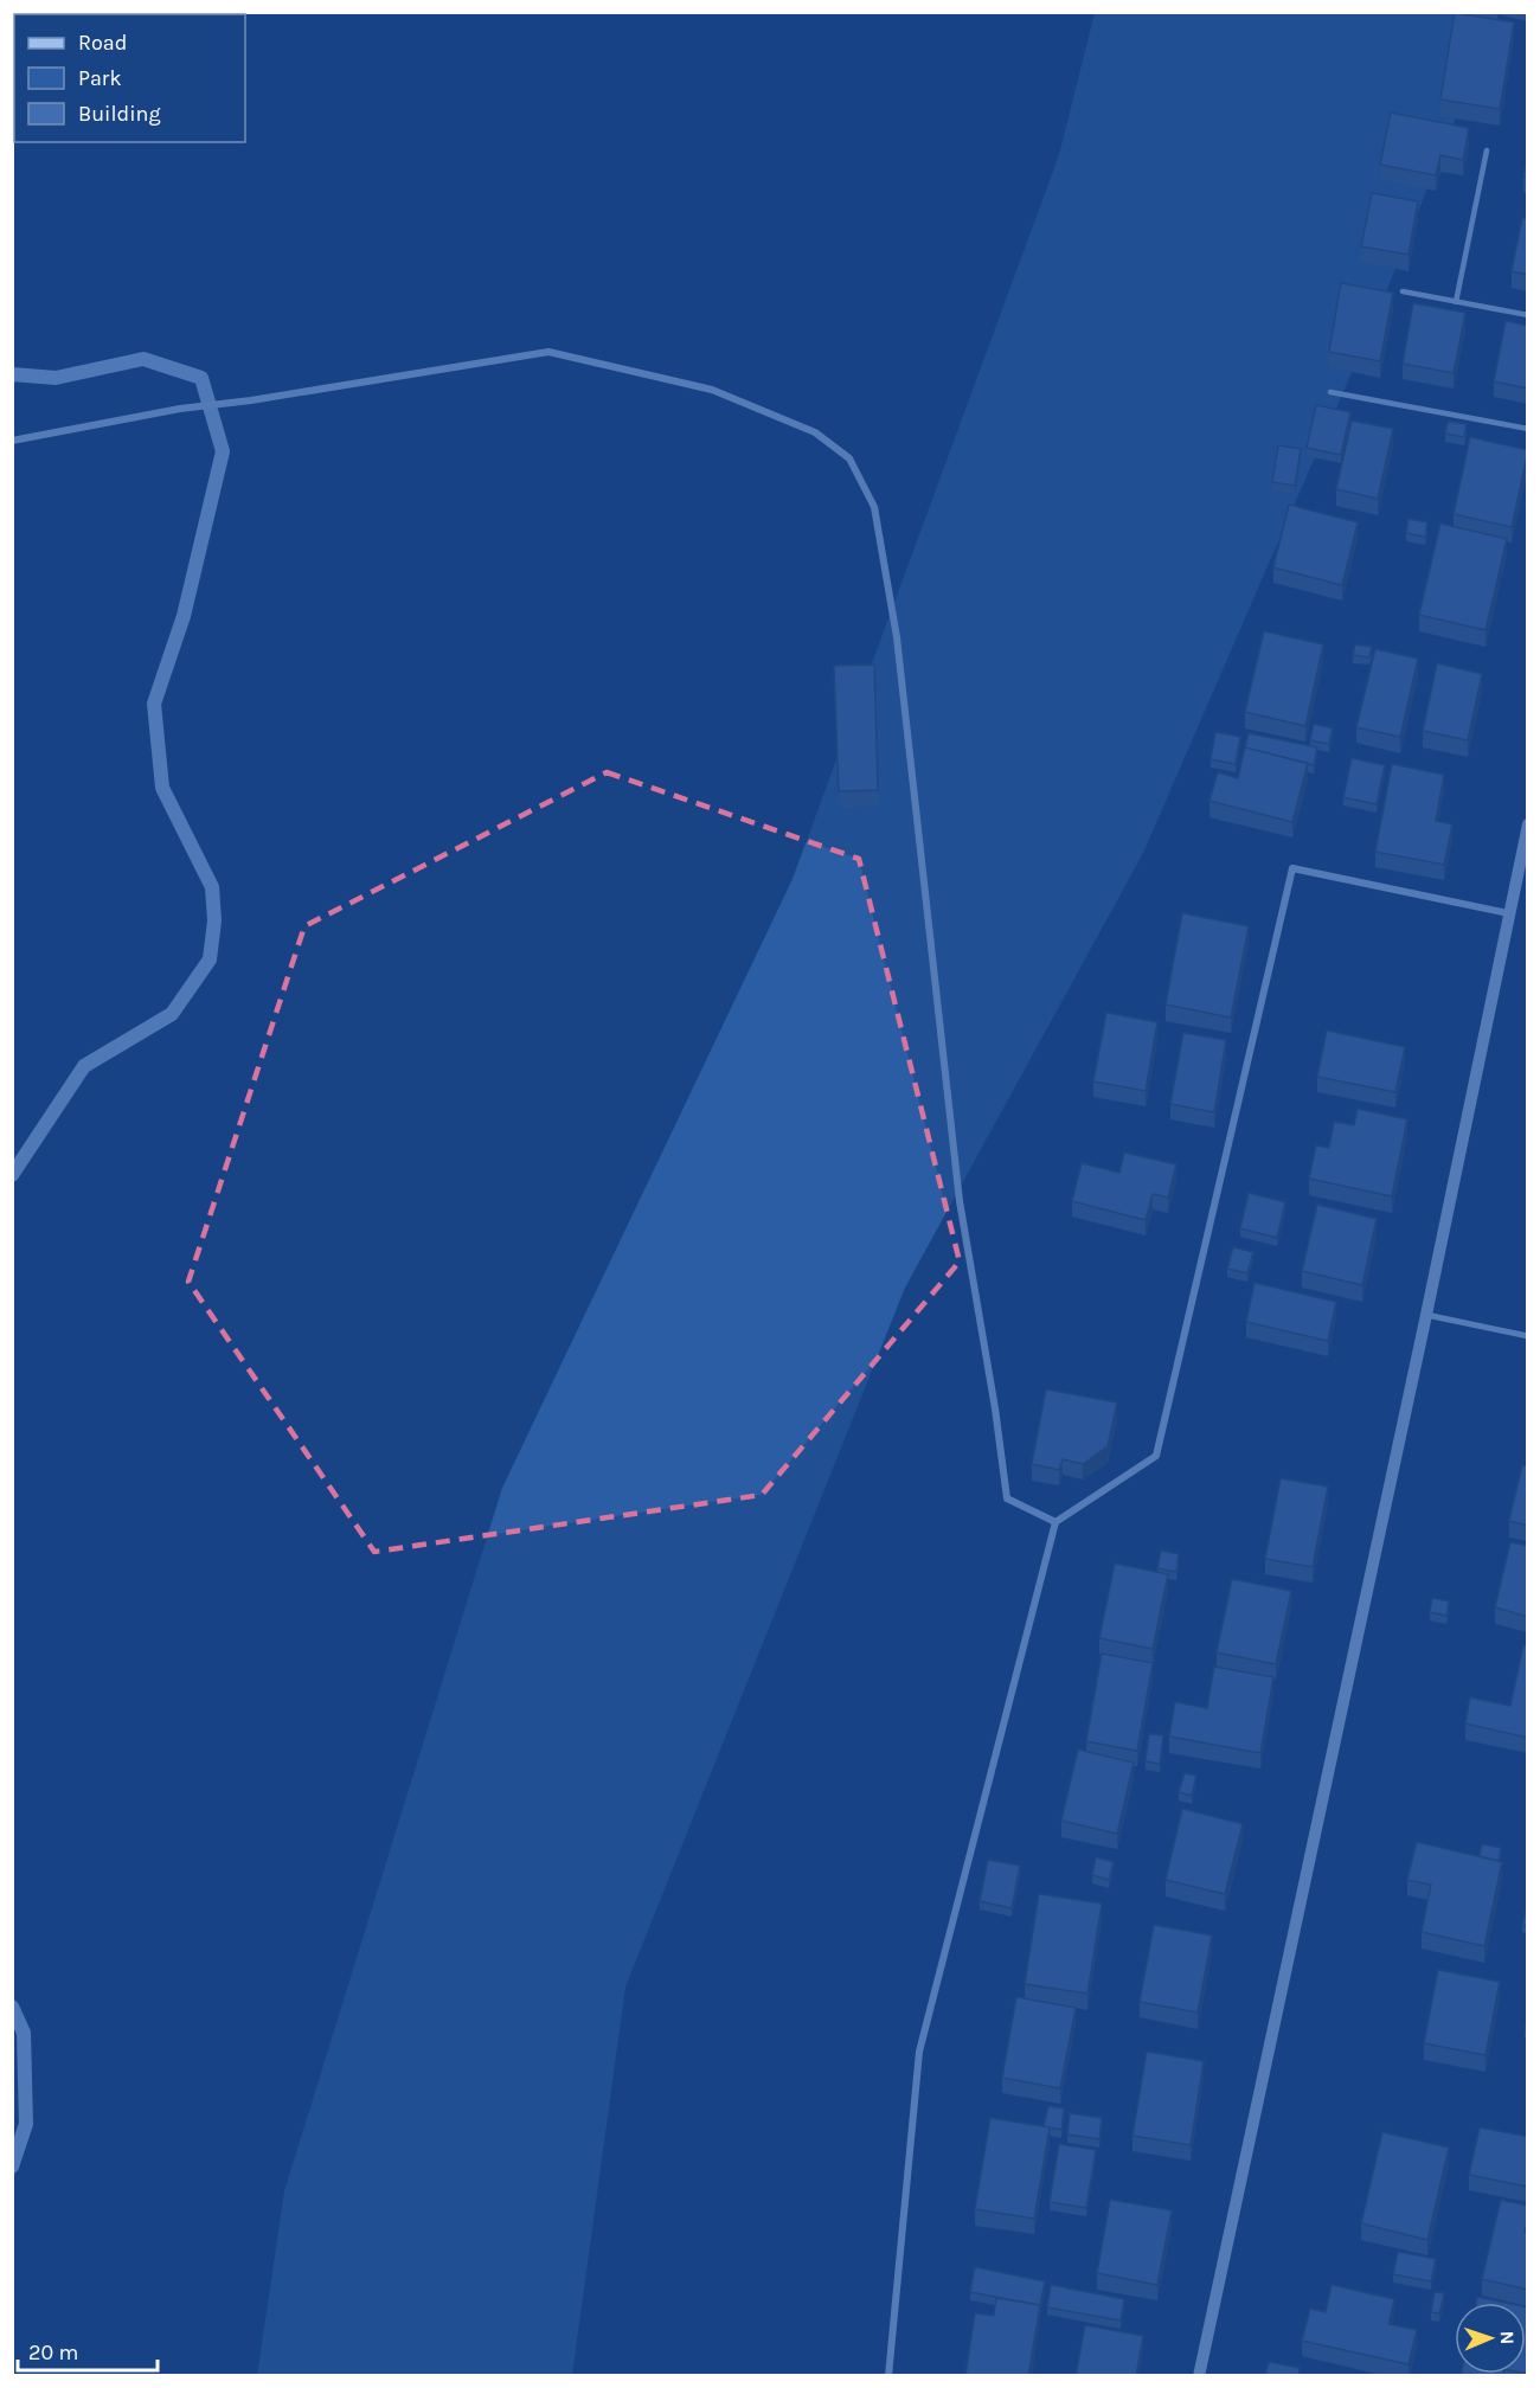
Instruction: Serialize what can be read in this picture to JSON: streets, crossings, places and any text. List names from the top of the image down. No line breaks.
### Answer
{"legend":["Road","Park","Building"],"scale_bar":"20 m","north":"right"}
